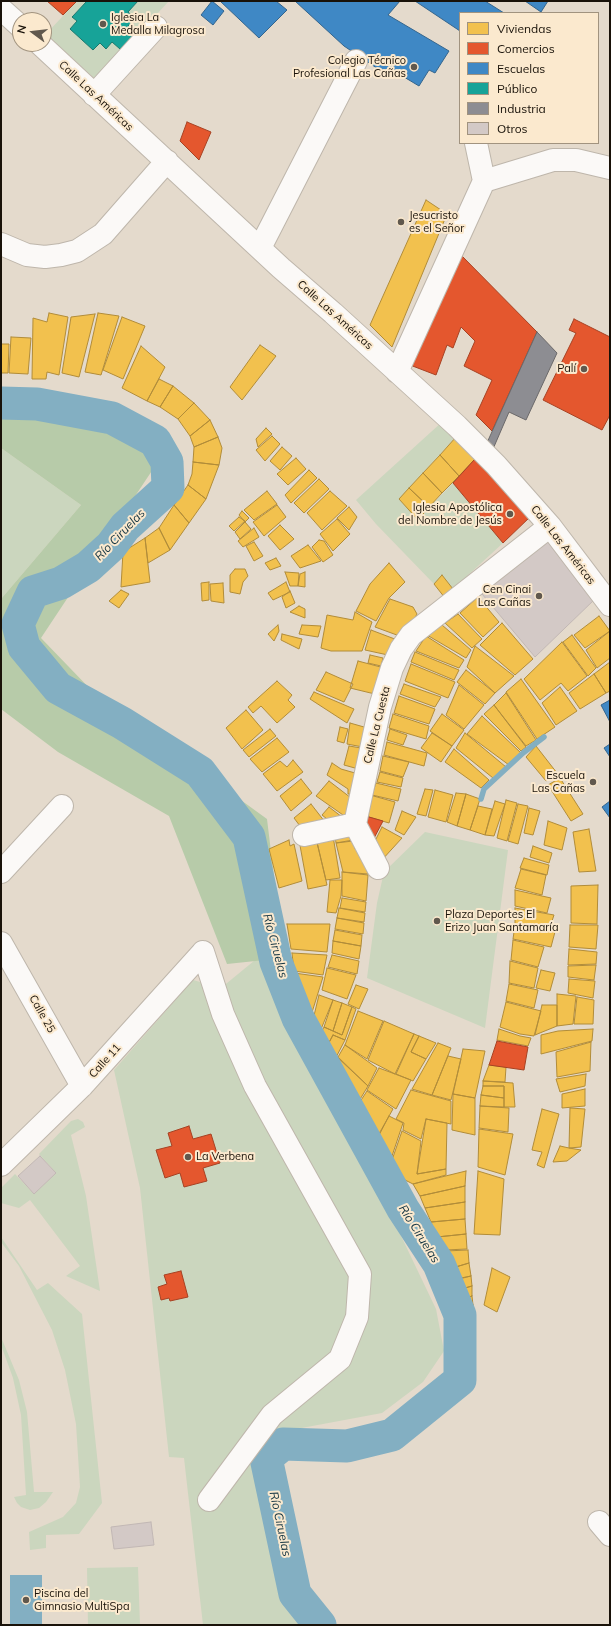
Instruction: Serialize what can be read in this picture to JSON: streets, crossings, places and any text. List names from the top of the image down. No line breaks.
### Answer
{"streets":{"street":["Calle Las Américas","Calle La Cuesta","Calle 25","Calle 11"]},"crossings":[["Calle Las Américas","Calle La Cuesta"],["Calle 25","Calle 11"]],"water":["Río Ciruelas"],"places":["Iglesia La Medalla Milagrosa","Colegio Técnico Profesional Las Cañas","Jesucristo es el Señor","Palí","Iglesia Apostólica del Nombre de Jesús","Cen Cinai Las Cañas","Escuela Las Cañas","Plaza Deportes El Erizo Juan Santamaría","La Verbena","Piscina del Gimnasio MultiSpa"],"legend":["Viviendas","Comercios","Escuelas","Público","Industria","Otros"],"north":"left"}
